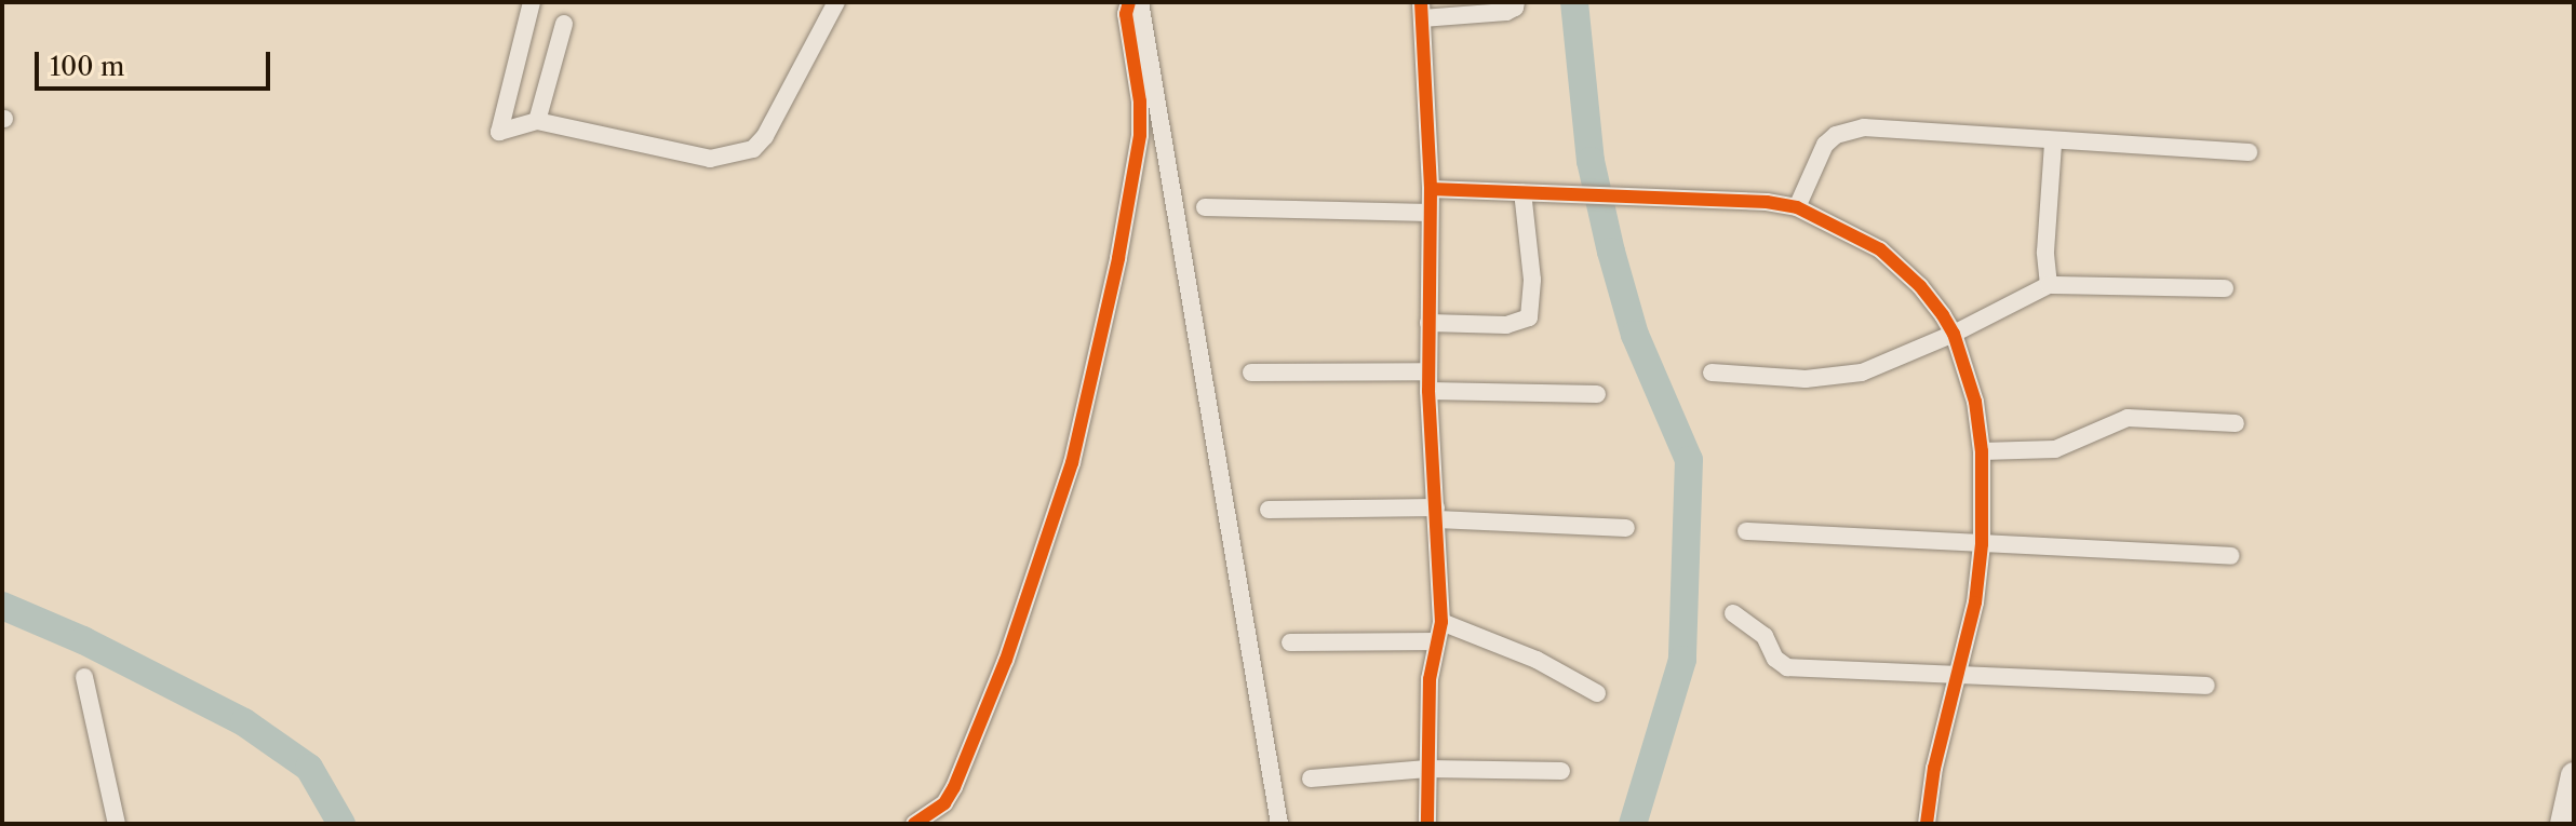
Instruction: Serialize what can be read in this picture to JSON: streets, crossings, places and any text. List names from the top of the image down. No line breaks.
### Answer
{"scale_bar":"100 m"}
